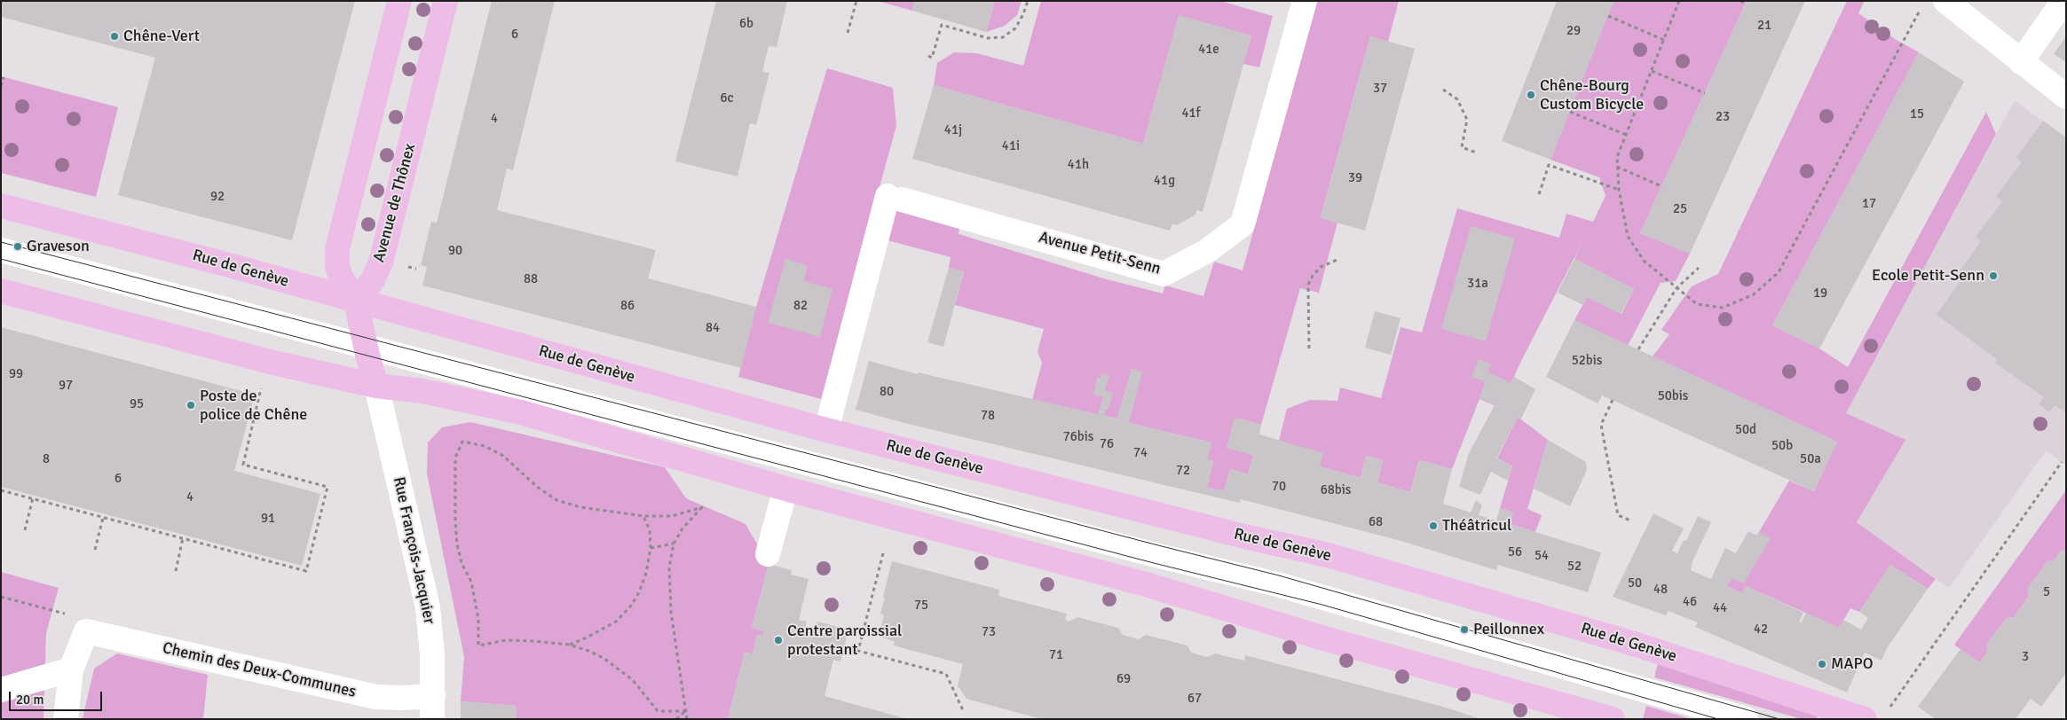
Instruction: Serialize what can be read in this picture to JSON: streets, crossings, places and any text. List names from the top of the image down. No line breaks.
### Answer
{"streets":{"main road":["Avenue de Thônex","Rue de Genève"],"street":["Avenue Petit-Senn","Rue François-Jacquier","Chemin des Deux-Communes"]},"crossings":[["Avenue de Thônex","Rue de Genève"],["Avenue Petit-Senn","Rue de Genève"],["Rue François-Jacquier","Chemin des Deux-Communes"]],"places":["Chêne-Vert","Chêne-Bourg Custom Bicycle","Graveson","Ecole Petit-Senn","Poste de police de Chêne","Théâtricul","Peillonnex","Centre paroissial protestant","MAPO"],"house_numbers":["6b","21","29","6","41e","37","6c","41f","15","23","4","41j","41i","41h","39","41g","92","17","25","90","88","31a","19","86","82","84","52bis","99","97","80","50bis","95","78","50d","76bis","76","50b","74","8","50a","72","6","70","68bis","4","91","68","56","54","52","50","48","5","46","75","44","42","73","71","3","69","67"],"scale_bar":"20 m"}
